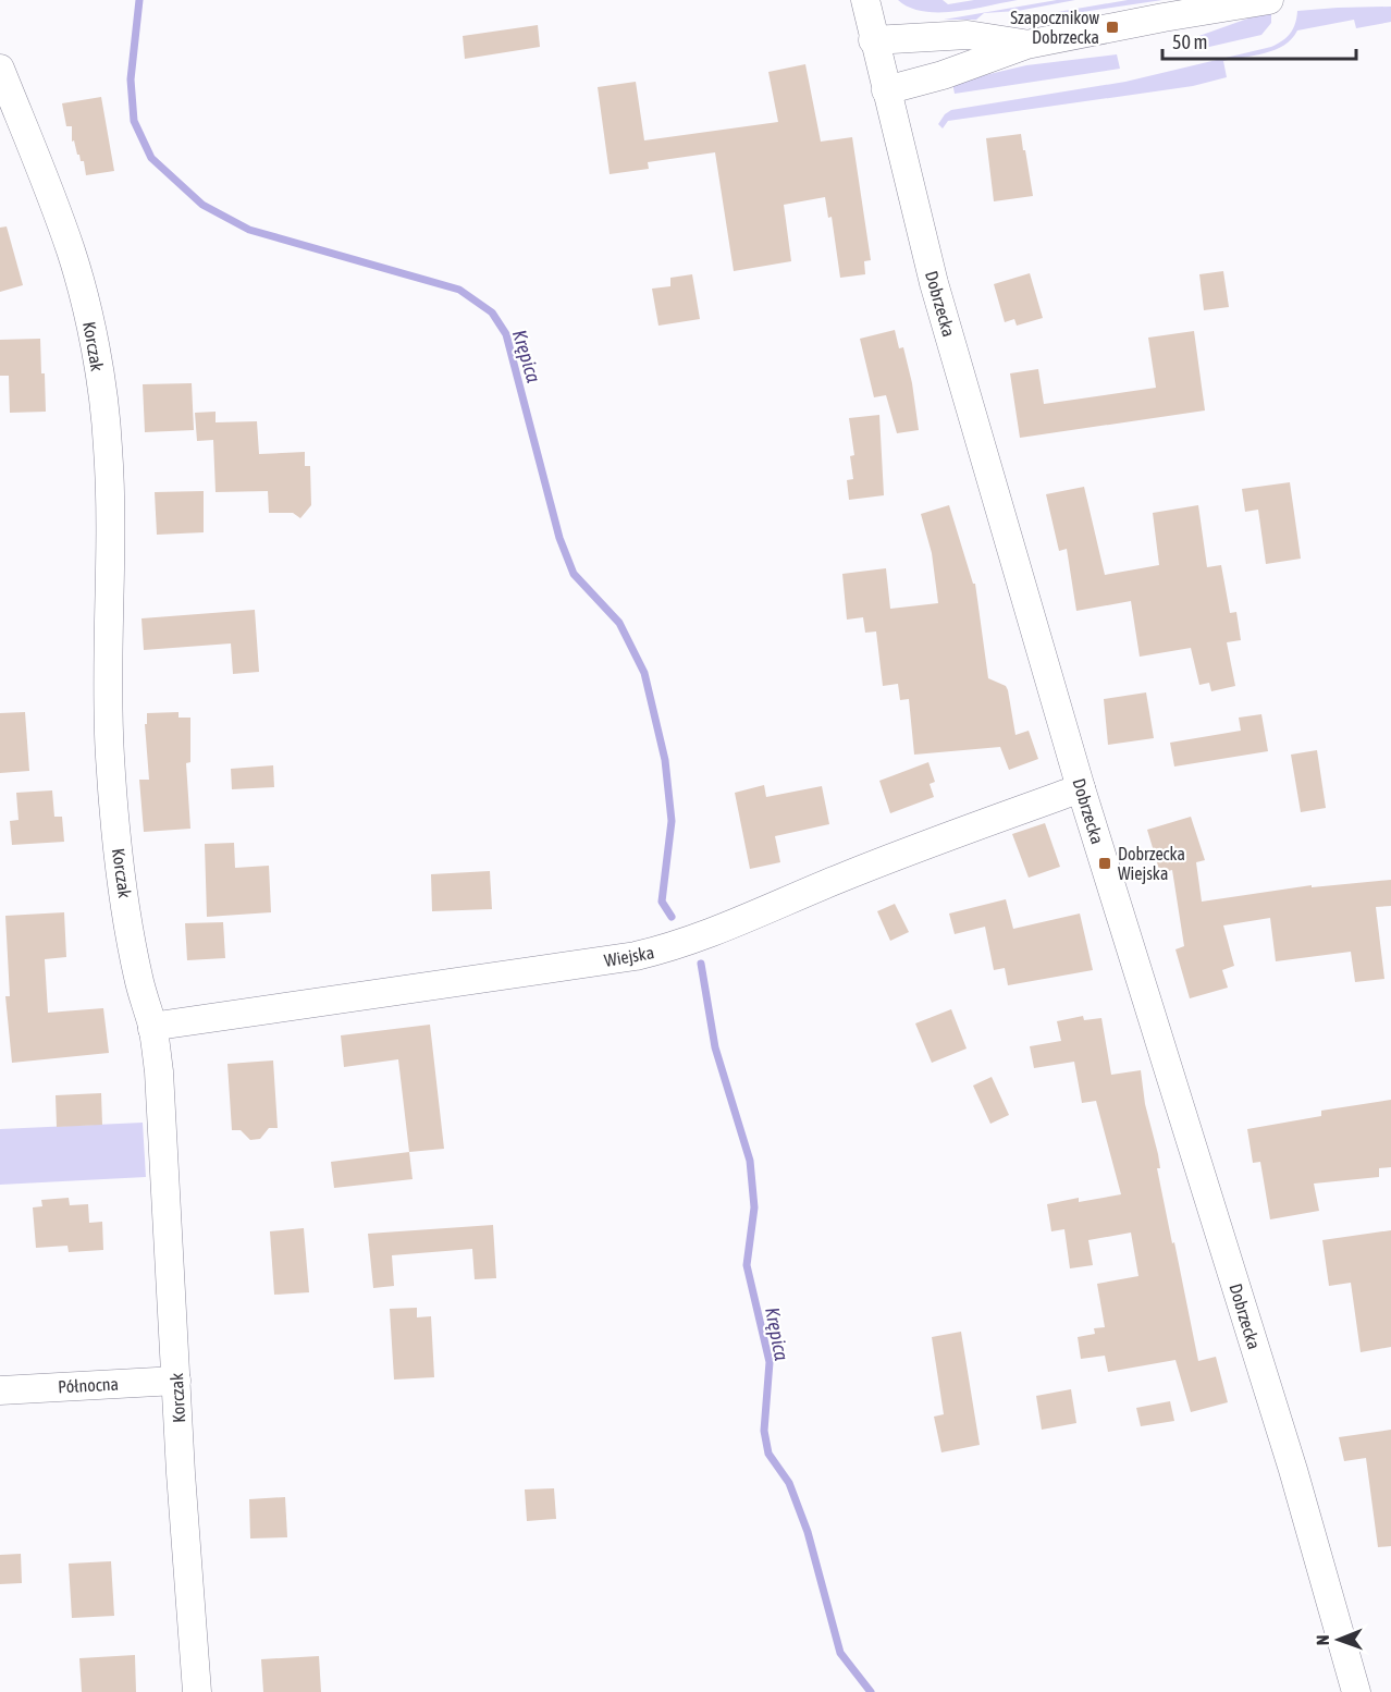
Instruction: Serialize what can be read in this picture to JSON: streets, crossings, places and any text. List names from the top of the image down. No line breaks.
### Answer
{"streets":{"street":["Dobrzecka","Korczak","Wiejska","Północna"]},"crossings":[["Dobrzecka","Wiejska"],["Korczak","Wiejska"],["Korczak","Północna"]],"water":["Krępica"],"places":{"transit":["Szapocznikow Dobrzecka","Dobrzecka Wiejska"]},"scale_bar":"50 m","north":"left"}
